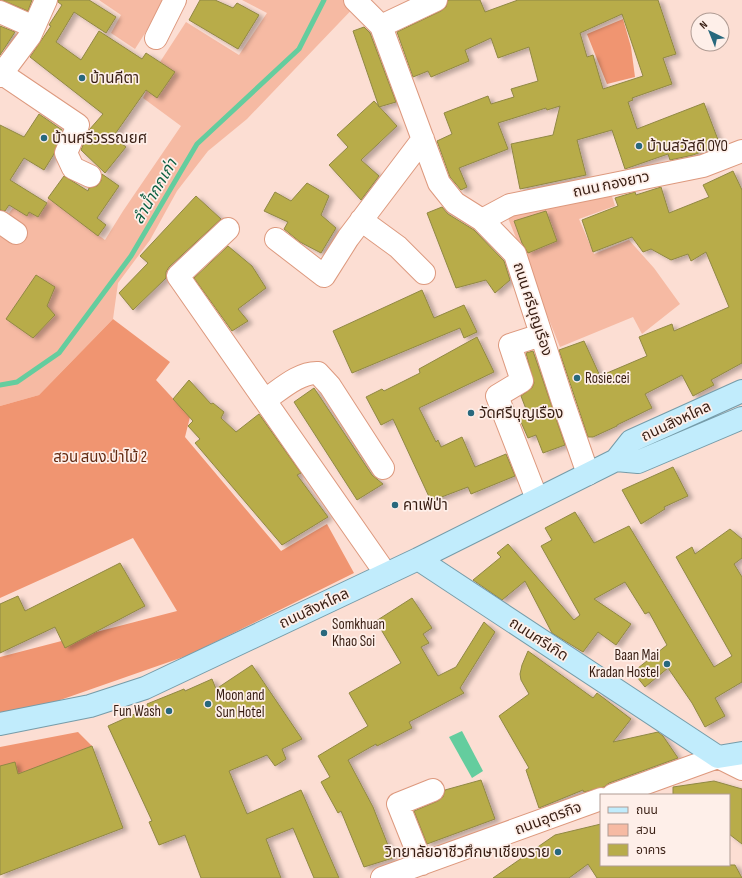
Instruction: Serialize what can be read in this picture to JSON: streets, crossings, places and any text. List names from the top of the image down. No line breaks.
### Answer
{"streets":{"main road":["ถนนสิงหไคล","ถนนศรีเกิด"],"street":["ถนน กองยาว","ถนน ศรีบุญเรือง","ถนนอุตรกิจ"]},"crossings":[["ถนน กองยาว","ถนน ศรีบุญเรือง"],["ถนน ศรีบุญเรือง","ถนนสิงหไคล"],["ถนนสิงหไคล","ถนนศรีเกิด"]],"water":["ลำน้ำกกเก่า"],"parks":["สวน สนง.ป่าไม้ 2"],"places":["บ้านคีตา","บ้านศรีวรรณยศ","บ้านสวัสดี OYO","Rosie.cei","วัดศรีบุญเรือง","คาเฟ่ป่า","Somkhuan Khao Soi","Baan Mai Kradan Hostel","Moon and Sun Hotel","Fun Wash","วิทยาลัยอาชีวศึกษาเชียงราย"],"legend":["ถนน","สวน","อาคาร"],"north":"top left"}
